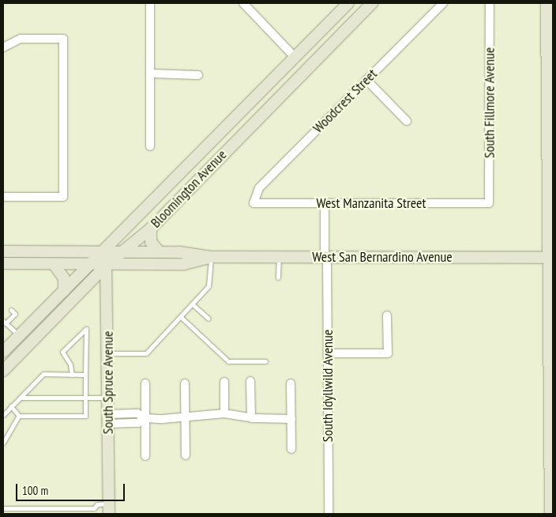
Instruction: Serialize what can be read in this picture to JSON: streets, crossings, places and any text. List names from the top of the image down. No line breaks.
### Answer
{"streets":{"main road":["Bloomington Avenue","West San Bernardino Avenue","South Spruce Avenue"],"street":["Woodcrest Street","South Fillmore Avenue","West Manzanita Street","South Idyllwild Avenue"]},"crossings":[["Woodcrest Street","West Manzanita Street"],["South Fillmore Avenue","West Manzanita Street"],["Bloomington Avenue","West San Bernardino Avenue"],["Bloomington Avenue","South Spruce Avenue"],["West Manzanita Street","South Idyllwild Avenue"],["West San Bernardino Avenue","South Spruce Avenue"],["West San Bernardino Avenue","South Idyllwild Avenue"]],"scale_bar":"100 m"}
